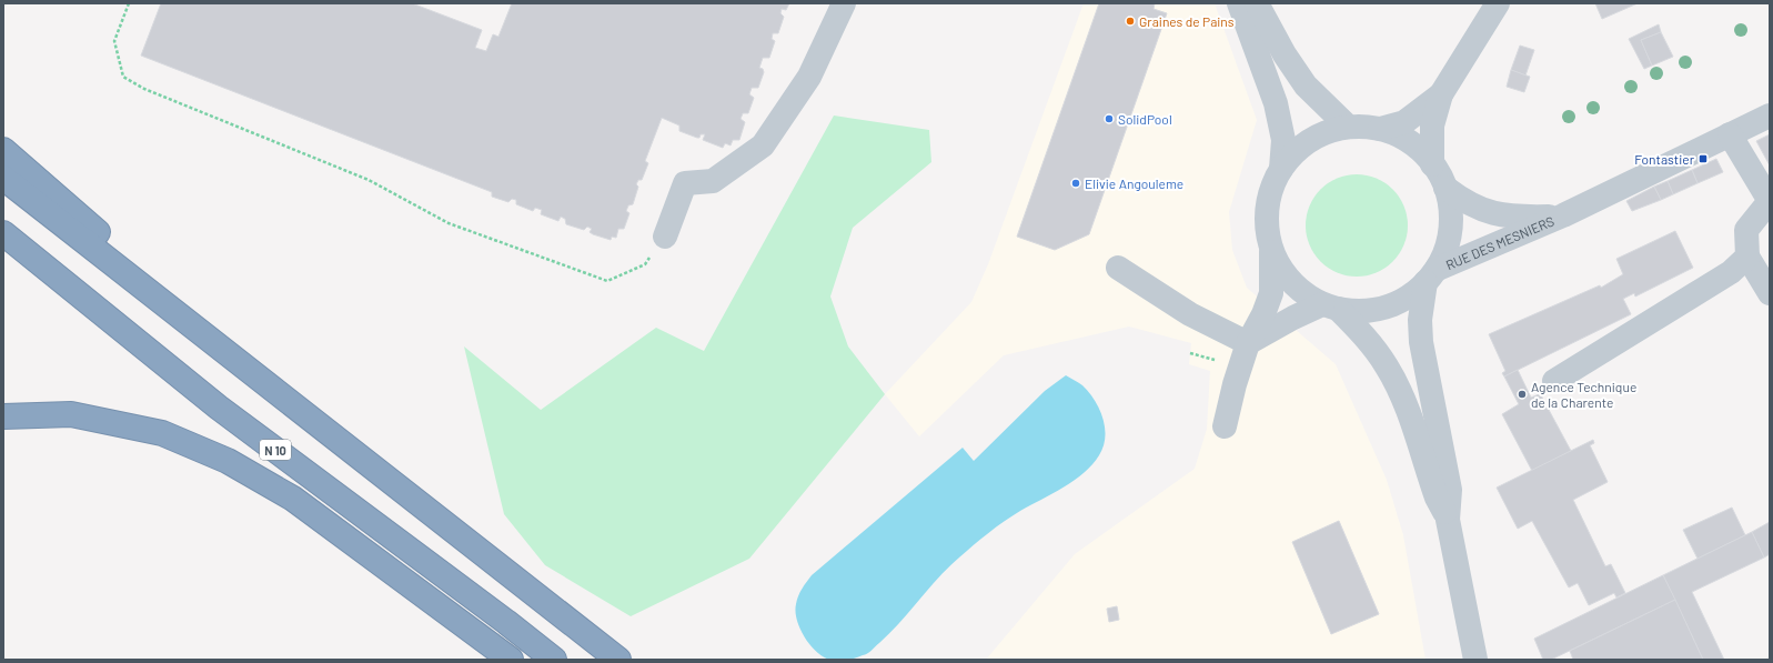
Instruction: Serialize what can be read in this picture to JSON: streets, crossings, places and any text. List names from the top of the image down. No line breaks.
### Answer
{"streets":{"highway":["N 10"],"street":["RUE DES MESNIERS"]},"places":{"other":["Graines de Pains","SolidPool","Elivie Angouleme","Agence Technique de la Charente"],"transit":["Fontastier"]}}
